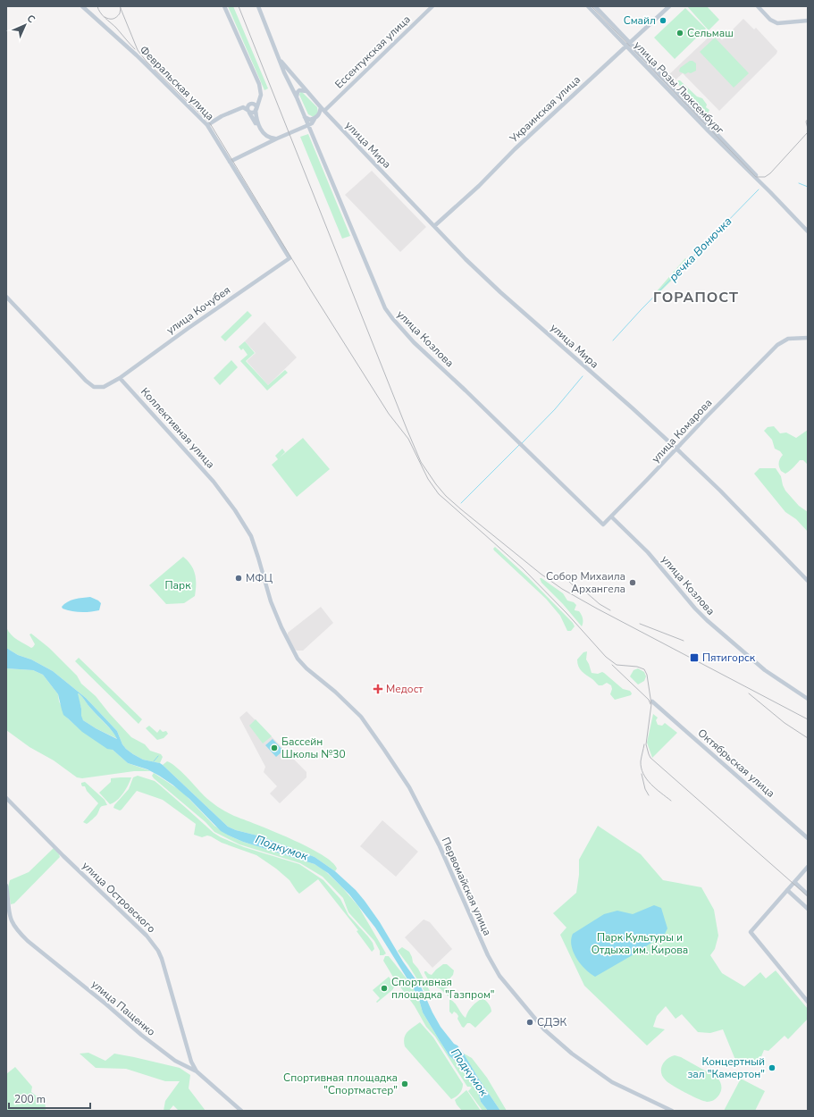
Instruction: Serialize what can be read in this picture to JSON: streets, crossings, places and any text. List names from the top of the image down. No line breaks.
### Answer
{"streets":{"street":["Ессентукская улица","Февральская улица","улица Розы Люксембург","Украинская улица","улица Мира","улица Кочубея","улица Козлова","Коллективная улица","улица Комарова","Октябрьская улица","Первомайская улица","улица Островского","улица Пащенко"]},"crossings":[["Ессентукская улица","улица Мира"],["Февральская улица","улица Кочубея"],["улица Розы Люксембург","Украинская улица"],["Украинская улица","улица Мира"],["улица Мира","улица Козлова"],["улица Мира","улица Комарова"],["улица Кочубея","Коллективная улица"],["улица Козлова","улица Комарова"],["Коллективная улица","Первомайская улица"],["улица Островского","улица Пащенко"]],"districts":["ГОРАПОСТ"],"water":["речка Вонючка","Подкумок"],"parks":["Парк","Парк Культуры и Отдыха им. Кирова"],"places":{"other":["Смайл","Сельмаш","МФЦ","Собор Михаила Архангела","Бассейн Школы №30","Спортивная площадка \"Газпром\"","СДЭК","Концертный зал \"Камертон\"","Спортивная площадка \"Спортмастер\""],"transit":["Пятигорск"],"health":["Медост"]},"scale_bar":"200 m","north":"top right"}
